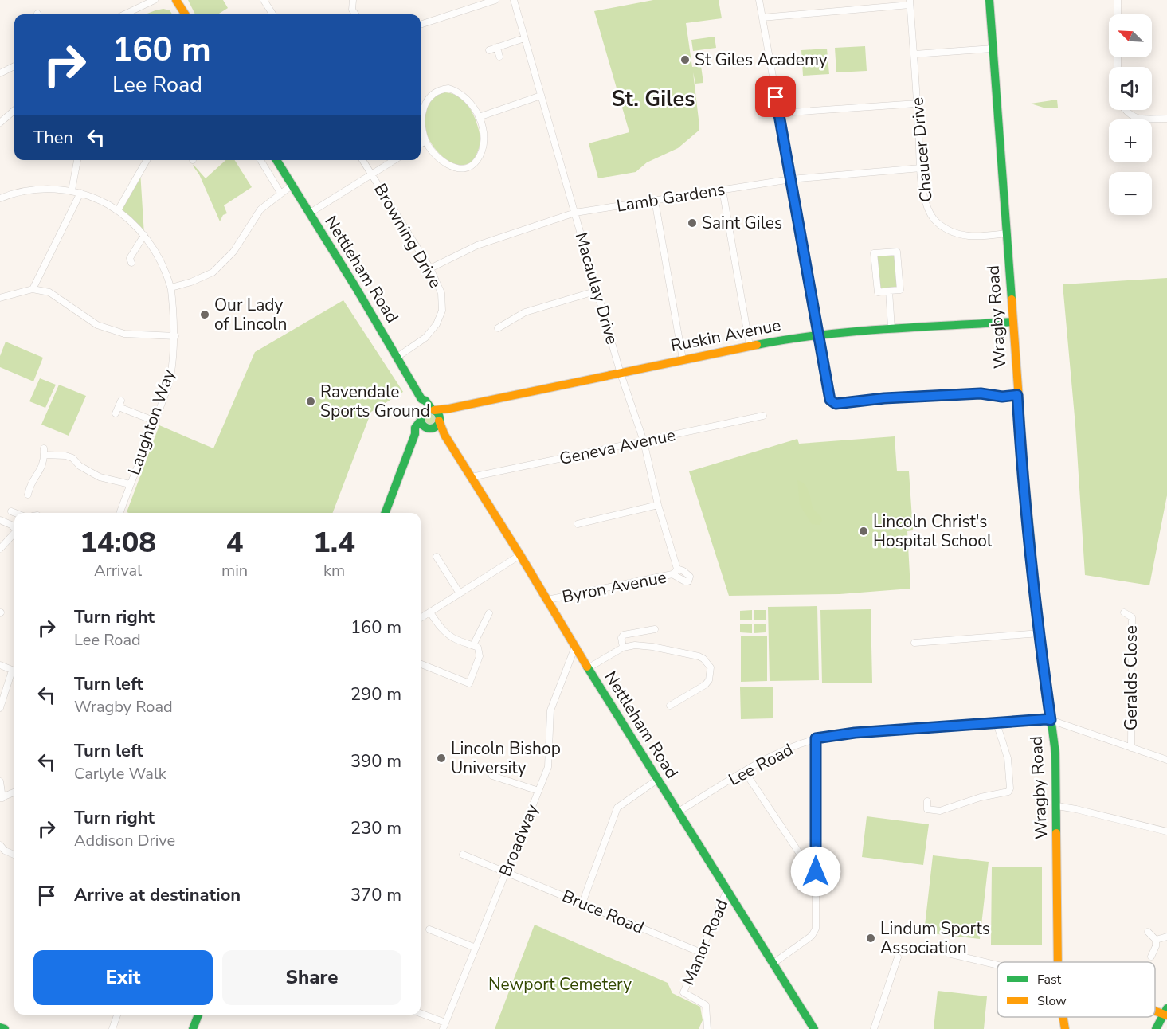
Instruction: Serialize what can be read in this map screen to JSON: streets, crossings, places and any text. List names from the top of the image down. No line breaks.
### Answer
{"streets":{"main road":["Nettleham Road","Wragby Road","Ruskin Avenue"],"street":["Chaucer Drive","Lamb Gardens","Browning Drive","Macaulay Drive","Laughton Way","Geneva Avenue","Byron Avenue","Geralds Close","Lee Road","Broadway","Bruce Road","Manor Road"]},"crossings":[["Chaucer Drive","Lamb Gardens"],["Chaucer Drive","Wragby Road"],["Lamb Gardens","Browning Drive"],["Lamb Gardens","Macaulay Drive"],["Browning Drive","Nettleham Road"],["Nettleham Road","Ruskin Avenue"],["Nettleham Road","Geneva Avenue"],["Nettleham Road","Byron Avenue"],["Nettleham Road","Lee Road"],["Nettleham Road","Broadway"],["Nettleham Road","Manor Road"],["Macaulay Drive","Ruskin Avenue"],["Macaulay Drive","Geneva Avenue"],["Macaulay Drive","Byron Avenue"],["Wragby Road","Ruskin Avenue"],["Wragby Road","Lee Road"],["Broadway","Bruce Road"],["Bruce Road","Manor Road"]],"districts":["St. Giles"],"parks":["Newport Cemetery"],"places":["St Giles Academy","Saint Giles","Our Lady of Lincoln","Ravendale Sports Ground","Lincoln Christ's Hospital School","Lincoln Bishop University","Lindum Sports Association"],"legend":["Fast","Slow"],"north":"top left","page":{"map_buttons":["+","−"],"turn":["160 m","Lee Road"],"then":"Then","eta":["14:08","Arrival","4","min","1.4","km"],"list":[{"name":"Turn right","note":"Lee Road","value":"160 m"},{"name":"Turn left","note":"Wragby Road","value":"290 m"},{"name":"Turn left","note":"Carlyle Walk","value":"390 m"},{"name":"Turn right","note":"Addison Drive","value":"230 m"},{"name":"Arrive at destination","value":"370 m"}],"buttons":["Exit","Share"]}}
